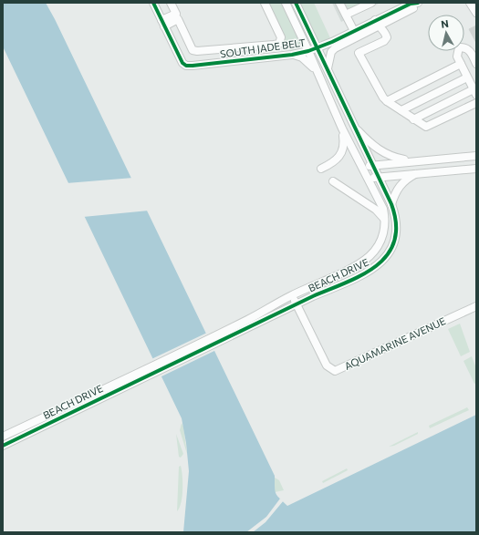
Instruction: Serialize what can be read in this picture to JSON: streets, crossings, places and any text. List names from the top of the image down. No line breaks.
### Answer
{"streets":{"street":["SOUTH JADE BELT","BEACH DRIVE","AQUAMARINE AVENUE"]},"crossings":[["SOUTH JADE BELT","BEACH DRIVE"],["BEACH DRIVE","AQUAMARINE AVENUE"]],"north":"top"}
